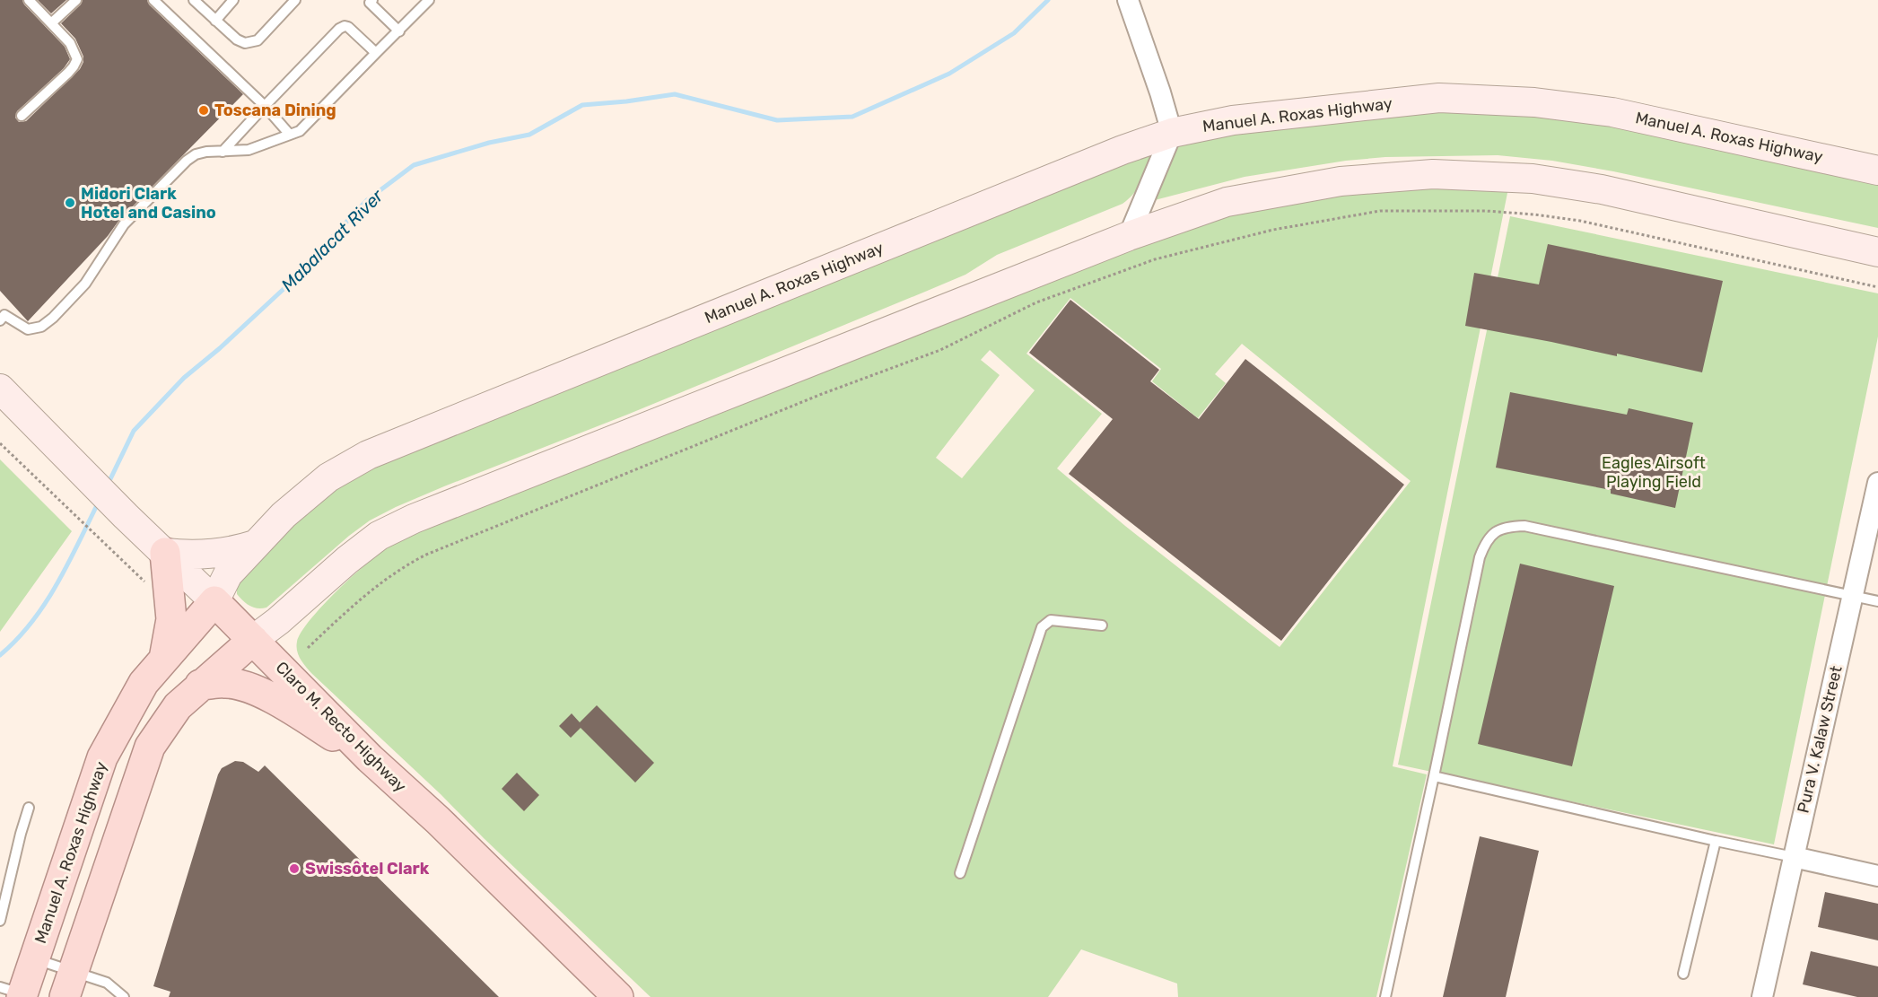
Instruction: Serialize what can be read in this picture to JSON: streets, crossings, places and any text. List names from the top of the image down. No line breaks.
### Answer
{"streets":{"main road":["Manuel A. Roxas Highway","Claro M. Recto Highway"],"street":["Pura V. Kalaw Street"]},"crossings":[["Manuel A. Roxas Highway","Claro M. Recto Highway"]],"water":["Mabalacat River"],"parks":["Eagles Airsoft Playing Field"],"places":["Toscana Dining","Midori Clark Hotel and Casino","Swissôtel Clark"]}
